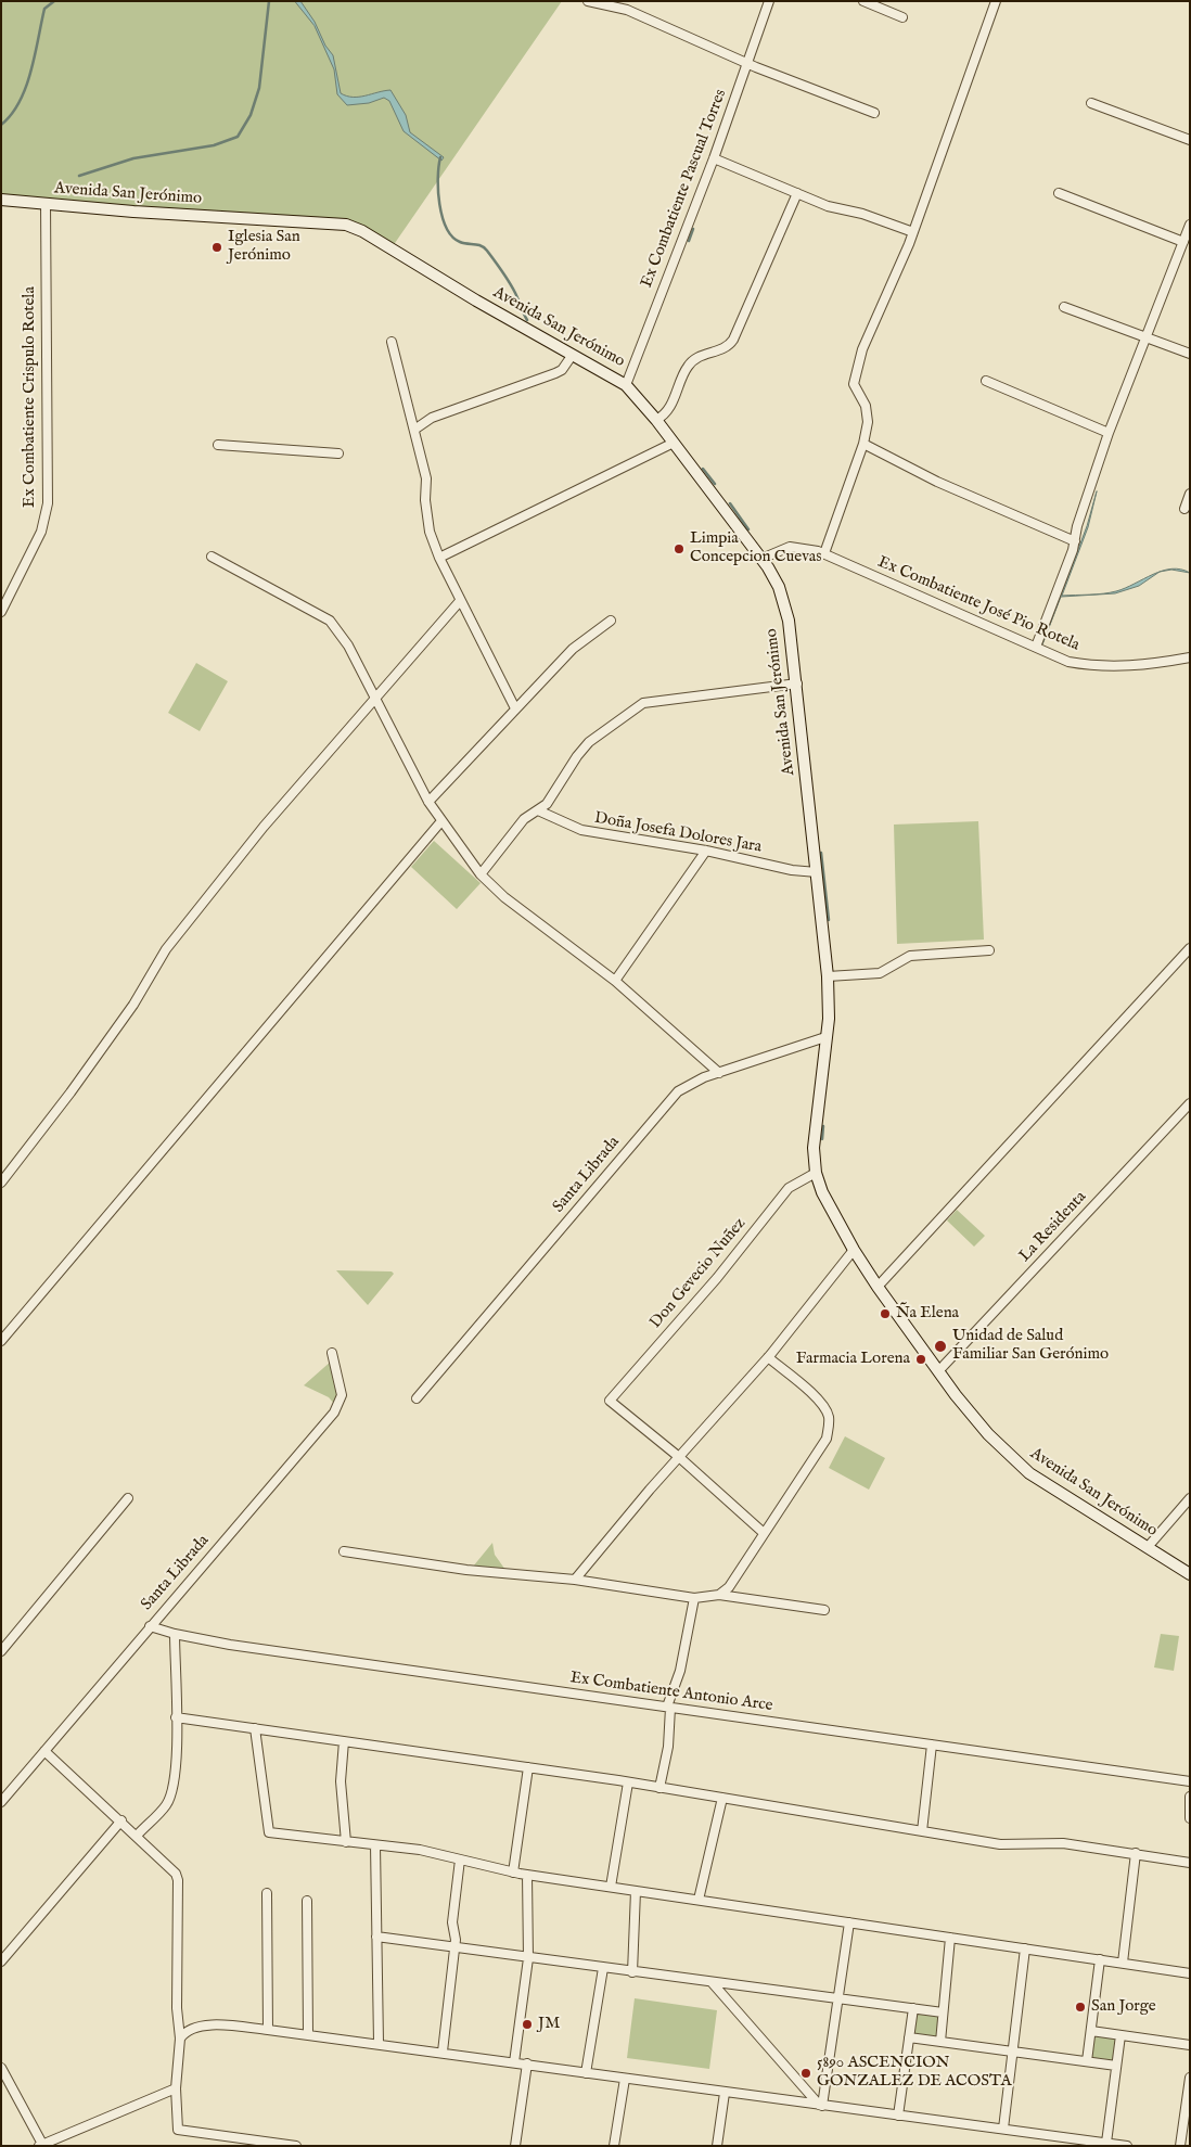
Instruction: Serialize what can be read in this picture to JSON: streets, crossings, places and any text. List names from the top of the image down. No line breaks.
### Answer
{"streets":{"street":["Ex Combatiente Pascual Torres","Avenida San Jerónimo","Ex Combatiente Crispulo Rotela","Ex Combatiente José Pio Rotela","Doña Josefa Dolores Jara","Santa Librada","La Residenta","Don Gevecio Nuñez","Ex Combatiente Antonio Arce"]},"crossings":[["Ex Combatiente Pascual Torres","Avenida San Jerónimo"],["Avenida San Jerónimo","Ex Combatiente Crispulo Rotela"],["Avenida San Jerónimo","Ex Combatiente José Pio Rotela"],["Avenida San Jerónimo","Doña Josefa Dolores Jara"],["Avenida San Jerónimo","Santa Librada"],["Avenida San Jerónimo","La Residenta"],["Avenida San Jerónimo","Don Gevecio Nuñez"],["Santa Librada","Ex Combatiente Antonio Arce"]],"places":["Iglesia San Jerónimo","Limpia Concepcion Cuevas","Ña Elena","Unidad de Salud Familiar San Gerónimo","Farmacia Lorena","San Jorge","JM","5890 ASCENCION GONZALEZ DE ACOSTA"]}
